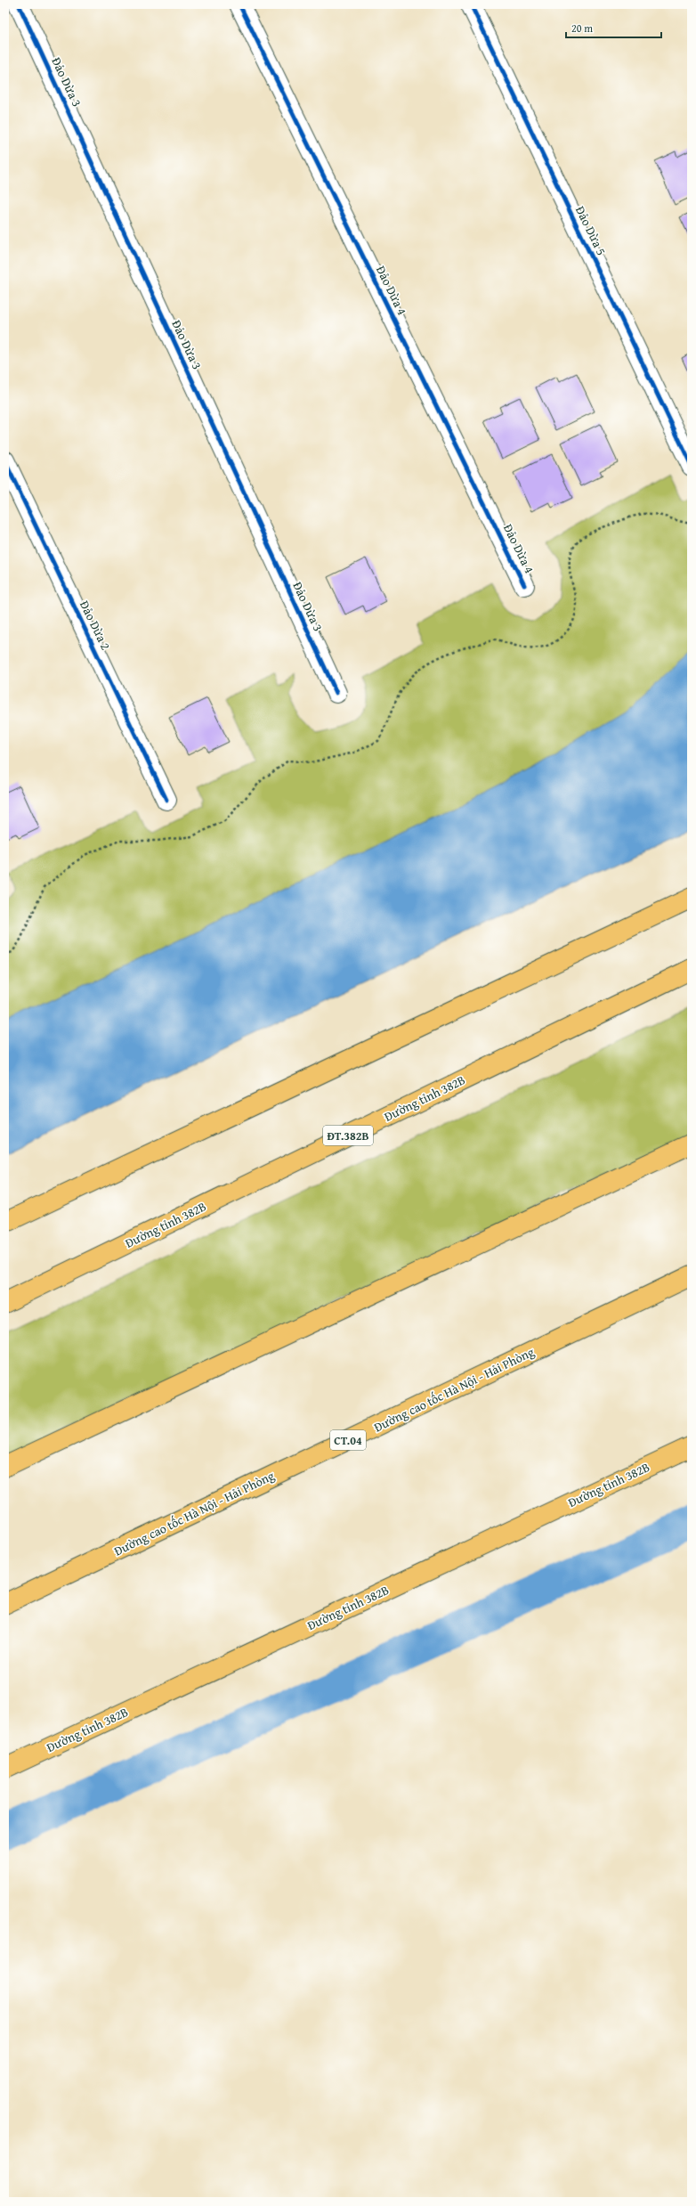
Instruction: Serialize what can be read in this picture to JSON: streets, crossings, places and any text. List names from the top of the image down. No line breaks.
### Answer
{"streets":{"main road":["Đường tỉnh 382B","ĐT.382B","Đường cao tốc Hà Nội - Hải Phòng","CT.04"],"street":["Đảo Dừa 3","Đảo Dừa 5","Đảo Dừa 4","Đảo Dừa 2"]},"scale_bar":"20 m"}
